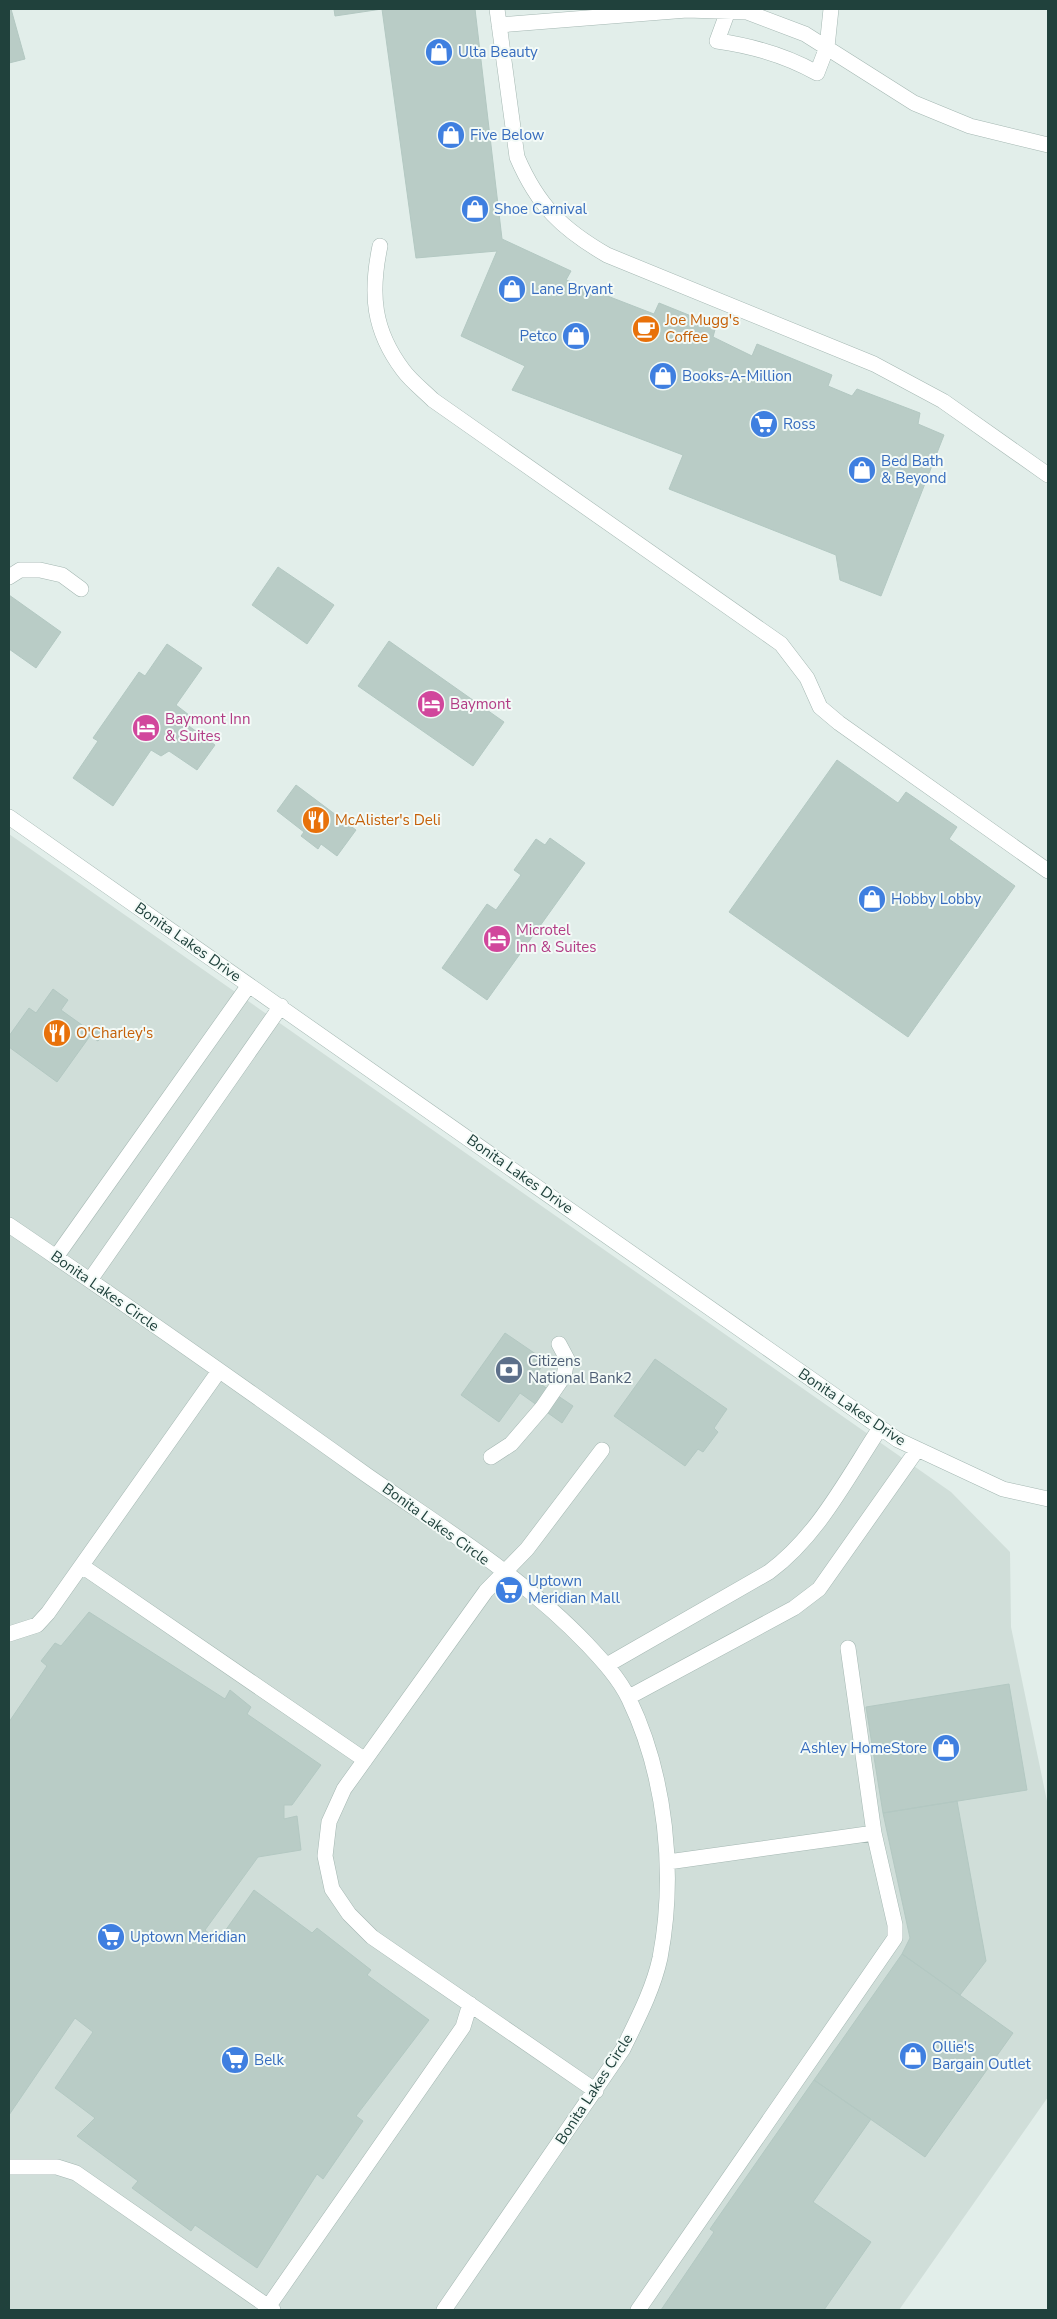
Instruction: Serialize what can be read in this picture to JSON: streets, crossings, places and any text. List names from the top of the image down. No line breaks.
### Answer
{"streets":{"street":["Bonita Lakes Drive","Bonita Lakes Circle"]},"places":{"shop":["Ulta Beauty","Five Below","Shoe Carnival","Lane Bryant","Petco","Books-A-Million","Bed Bath & Beyond","Hobby Lobby","Ashley HomeStore","Ollie's Bargain Outlet"],"cafe":["Joe Mugg's Coffee"],"supermarket":["Ross","Uptown Meridian Mall","Uptown Meridian","Belk"],"hotel":["Baymont","Baymont Inn & Suites","Microtel Inn & Suites"],"restaurant":["McAlister's Deli","O'Charley's"],"bank":["Citizens National Bank2"]}}
